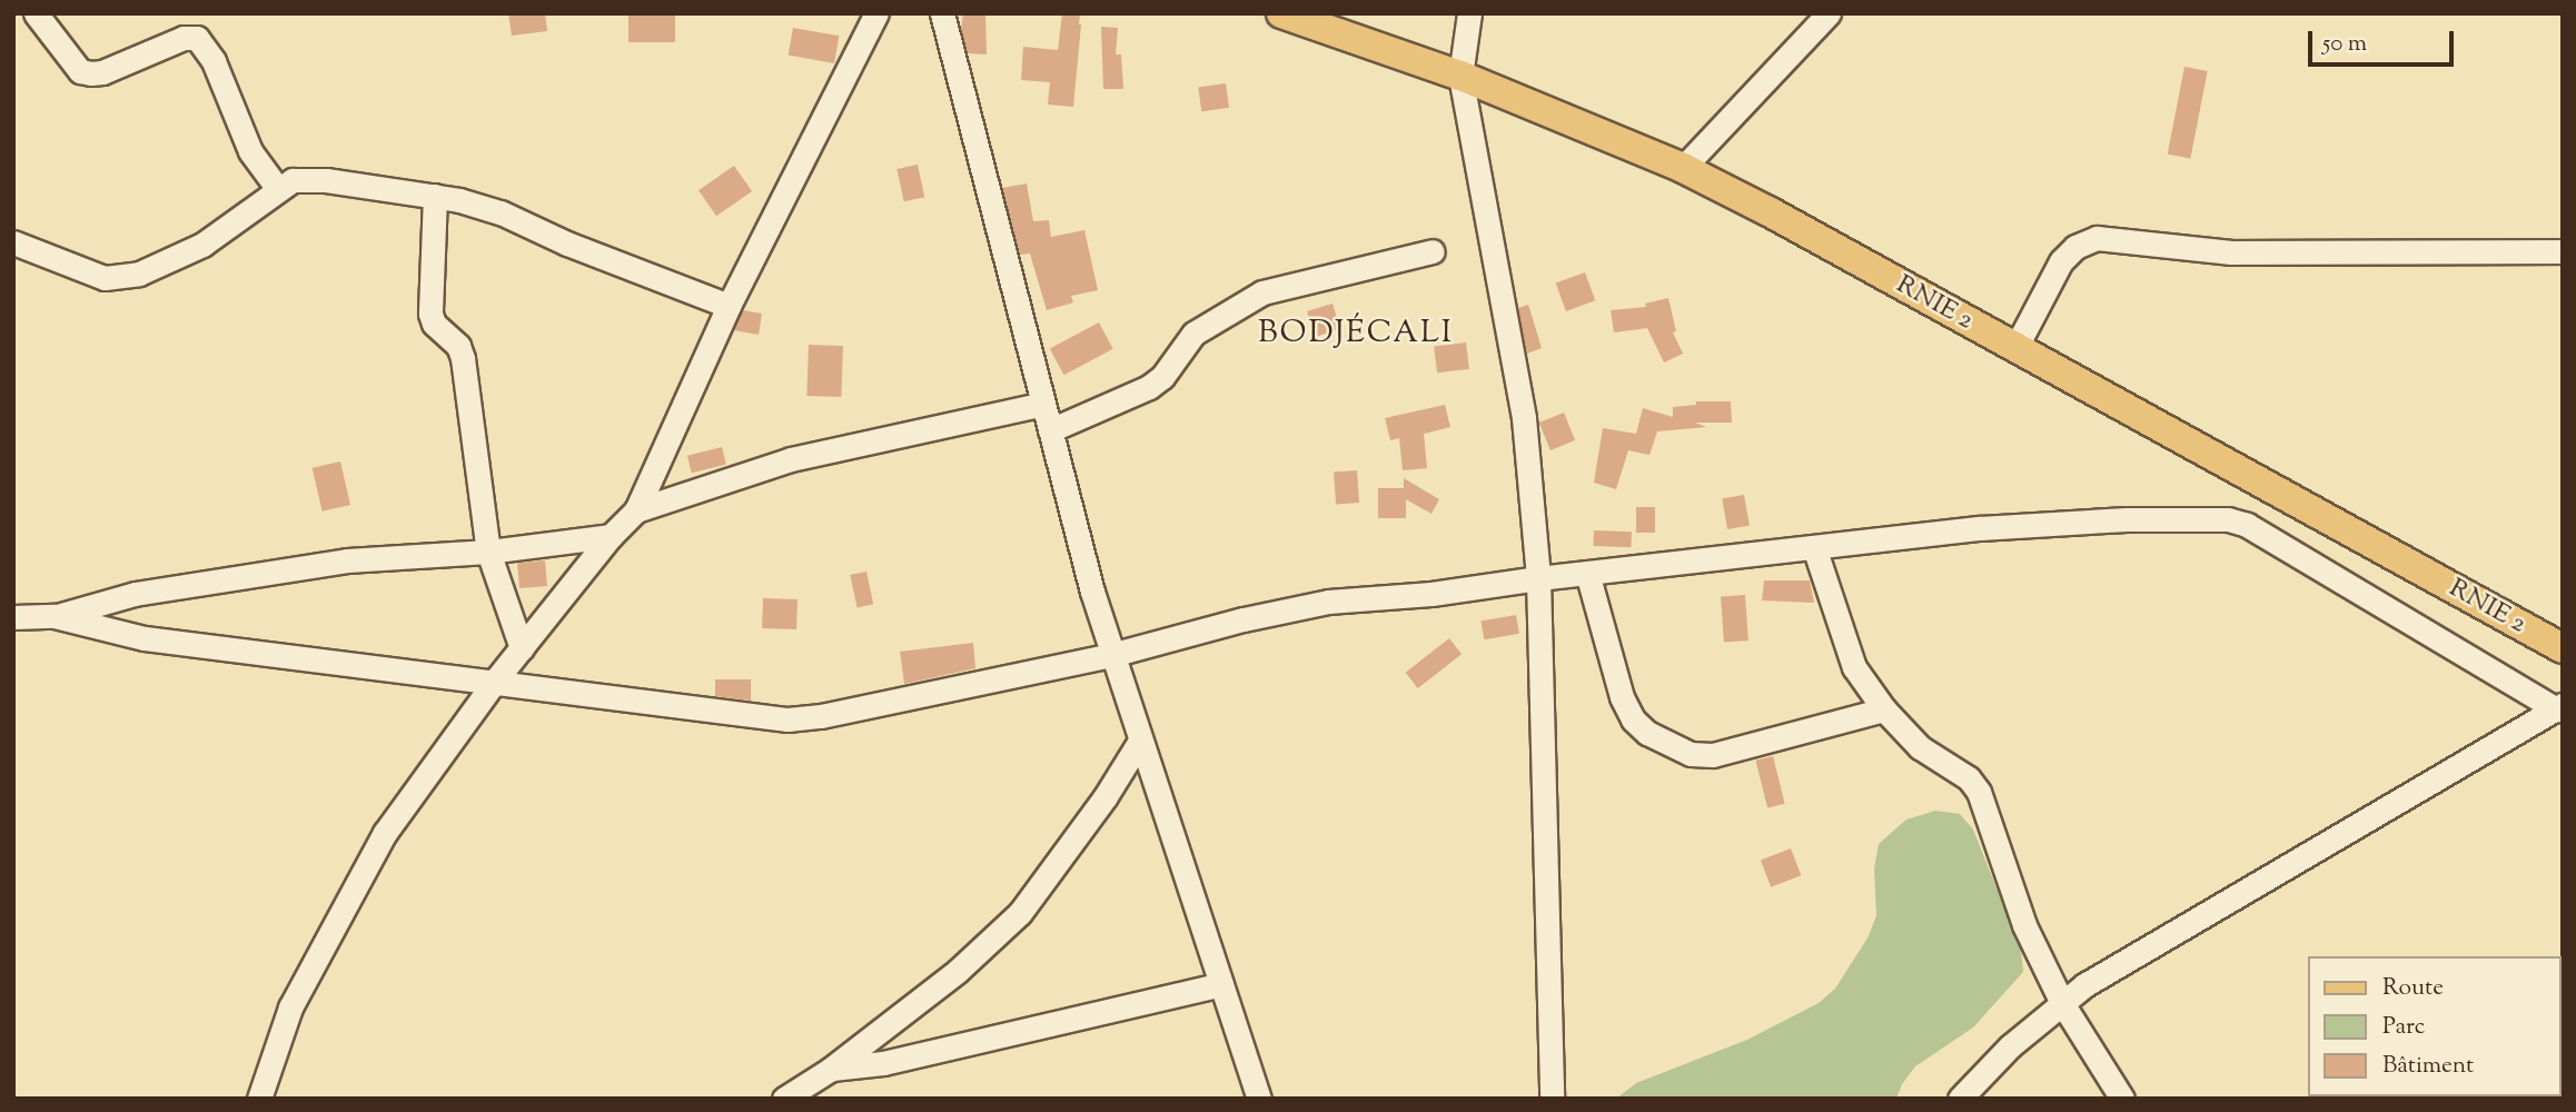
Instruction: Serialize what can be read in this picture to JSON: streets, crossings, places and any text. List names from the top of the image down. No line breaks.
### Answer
{"streets":{"main road":["RNIE 2"]},"districts":["BODJÉCALI"],"legend":["Route","Parc","Bâtiment"],"scale_bar":"50 m"}
